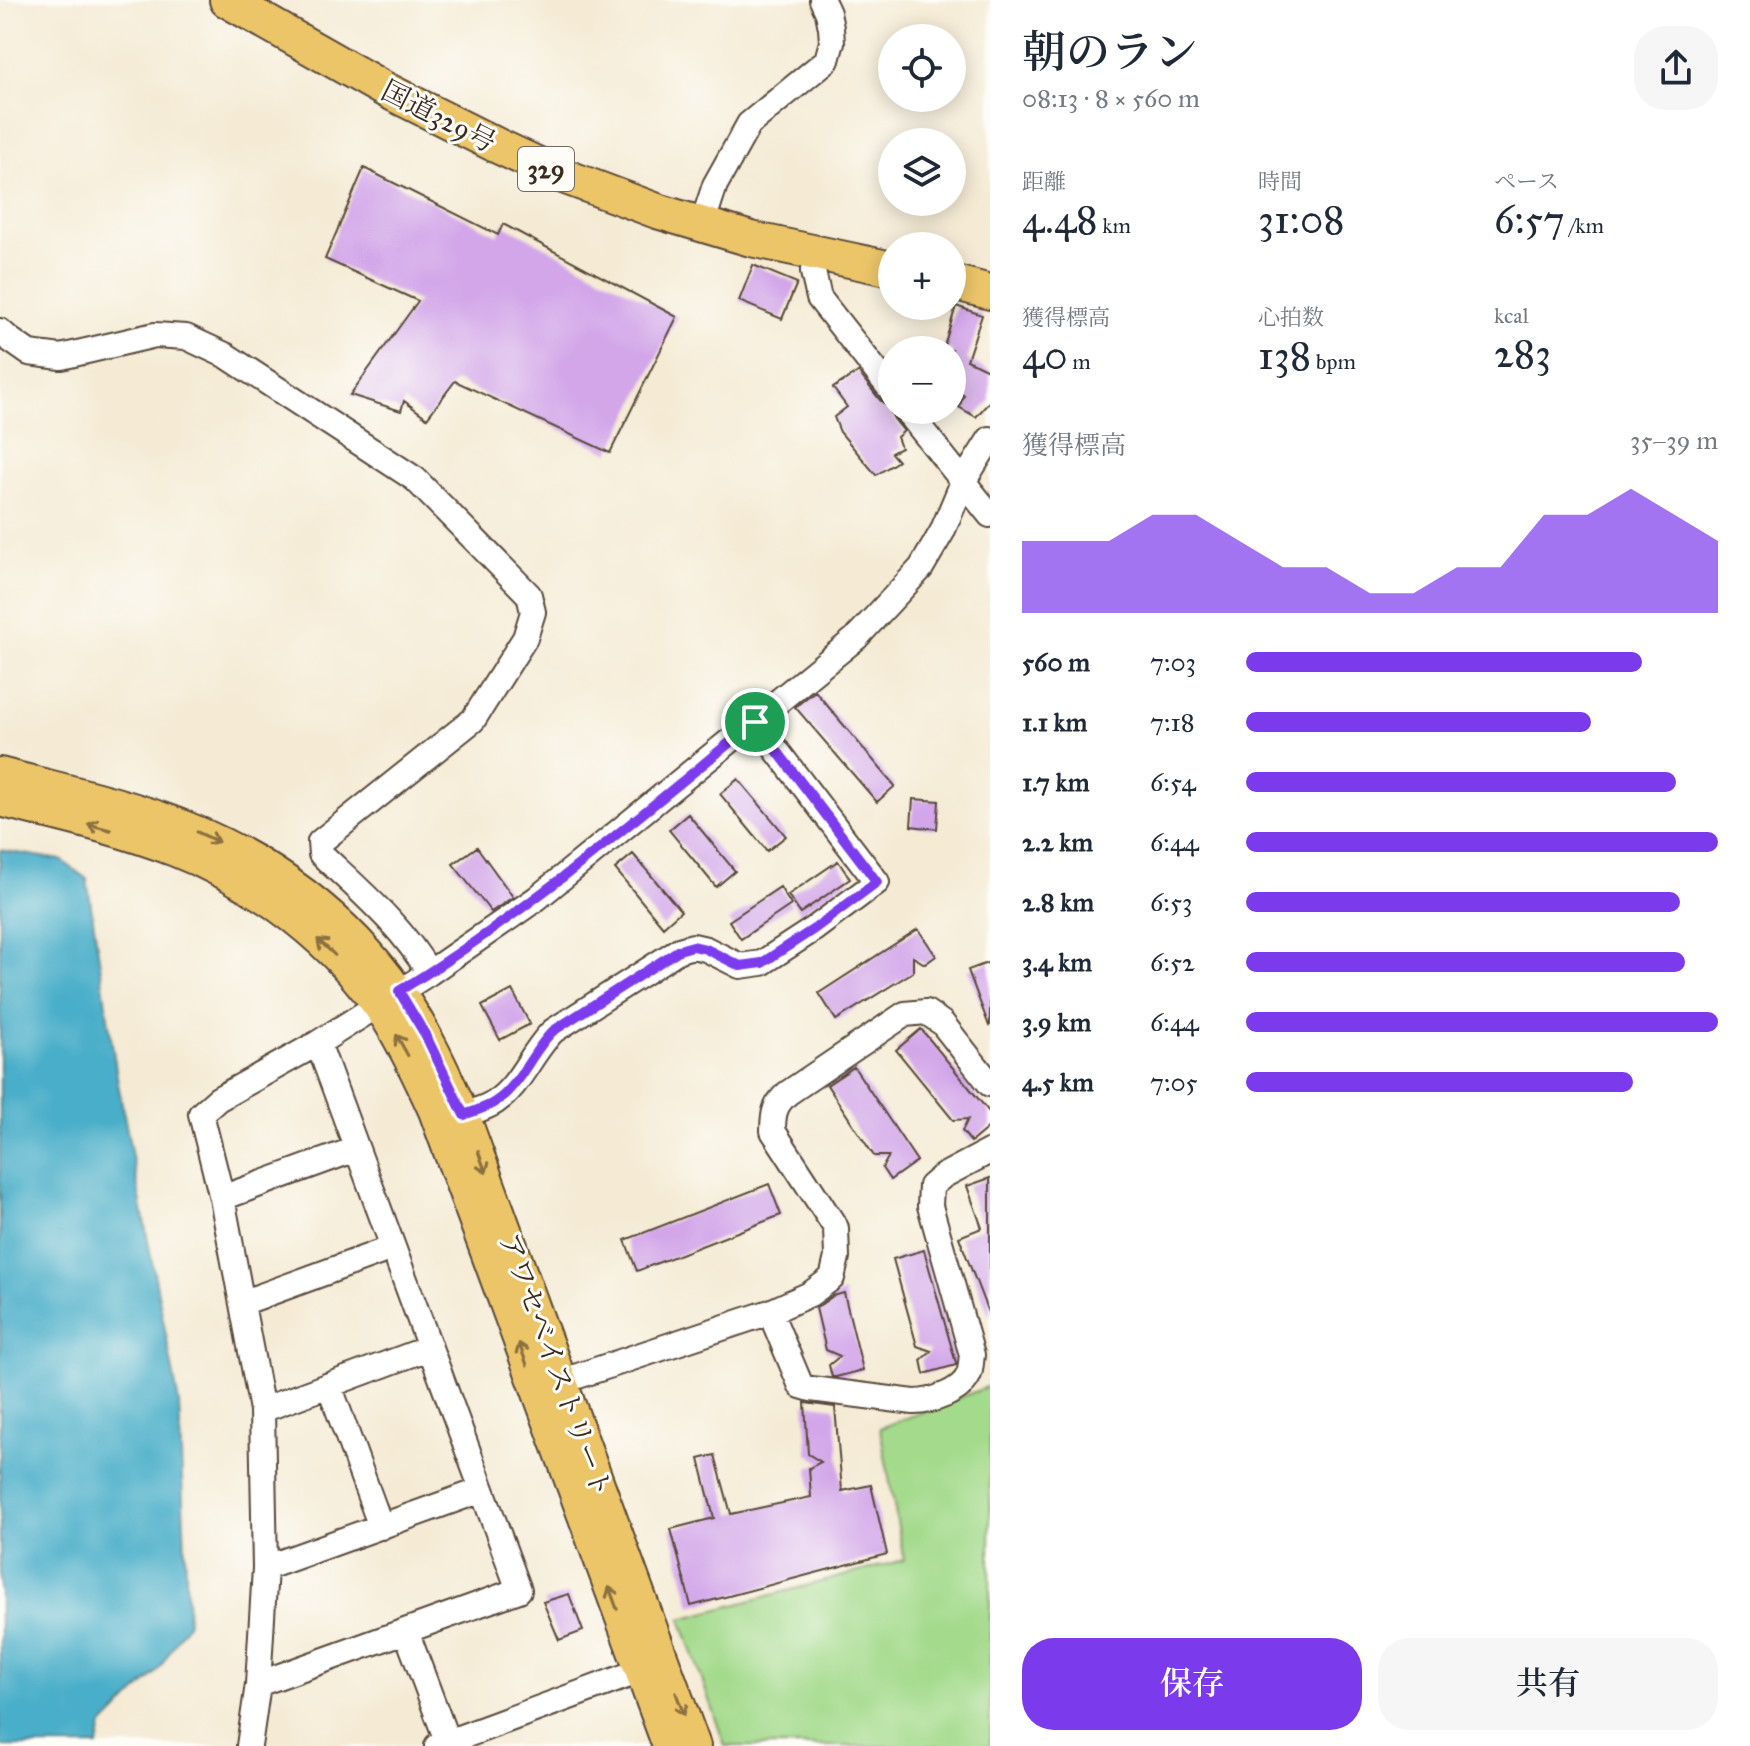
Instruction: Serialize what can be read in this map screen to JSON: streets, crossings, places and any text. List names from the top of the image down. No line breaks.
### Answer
{"streets":{"highway":["国道329号","329"],"main road":["アワセベイストリート"]},"page":{"heading":["朝のラン","08:13 · 8 × 560 m"],"map_buttons":["+","−"],"stats":[["距離","4.48 km"],["時間","31:08"],["ペース","6:57 /km"],["獲得標高","40 m"],["心拍数","138 bpm"],["kcal","283"]],"chart":["獲得標高","35–39 m"],"list":[{"name":"560 m","note":"7:03"},{"name":"1.1 km","note":"7:18"},{"name":"1.7 km","note":"6:54"},{"name":"2.2 km","note":"6:44"},{"name":"2.8 km","note":"6:53"},{"name":"3.4 km","note":"6:52"},{"name":"3.9 km","note":"6:44"},{"name":"4.5 km","note":"7:05"}],"buttons":["保存","共有"]}}
